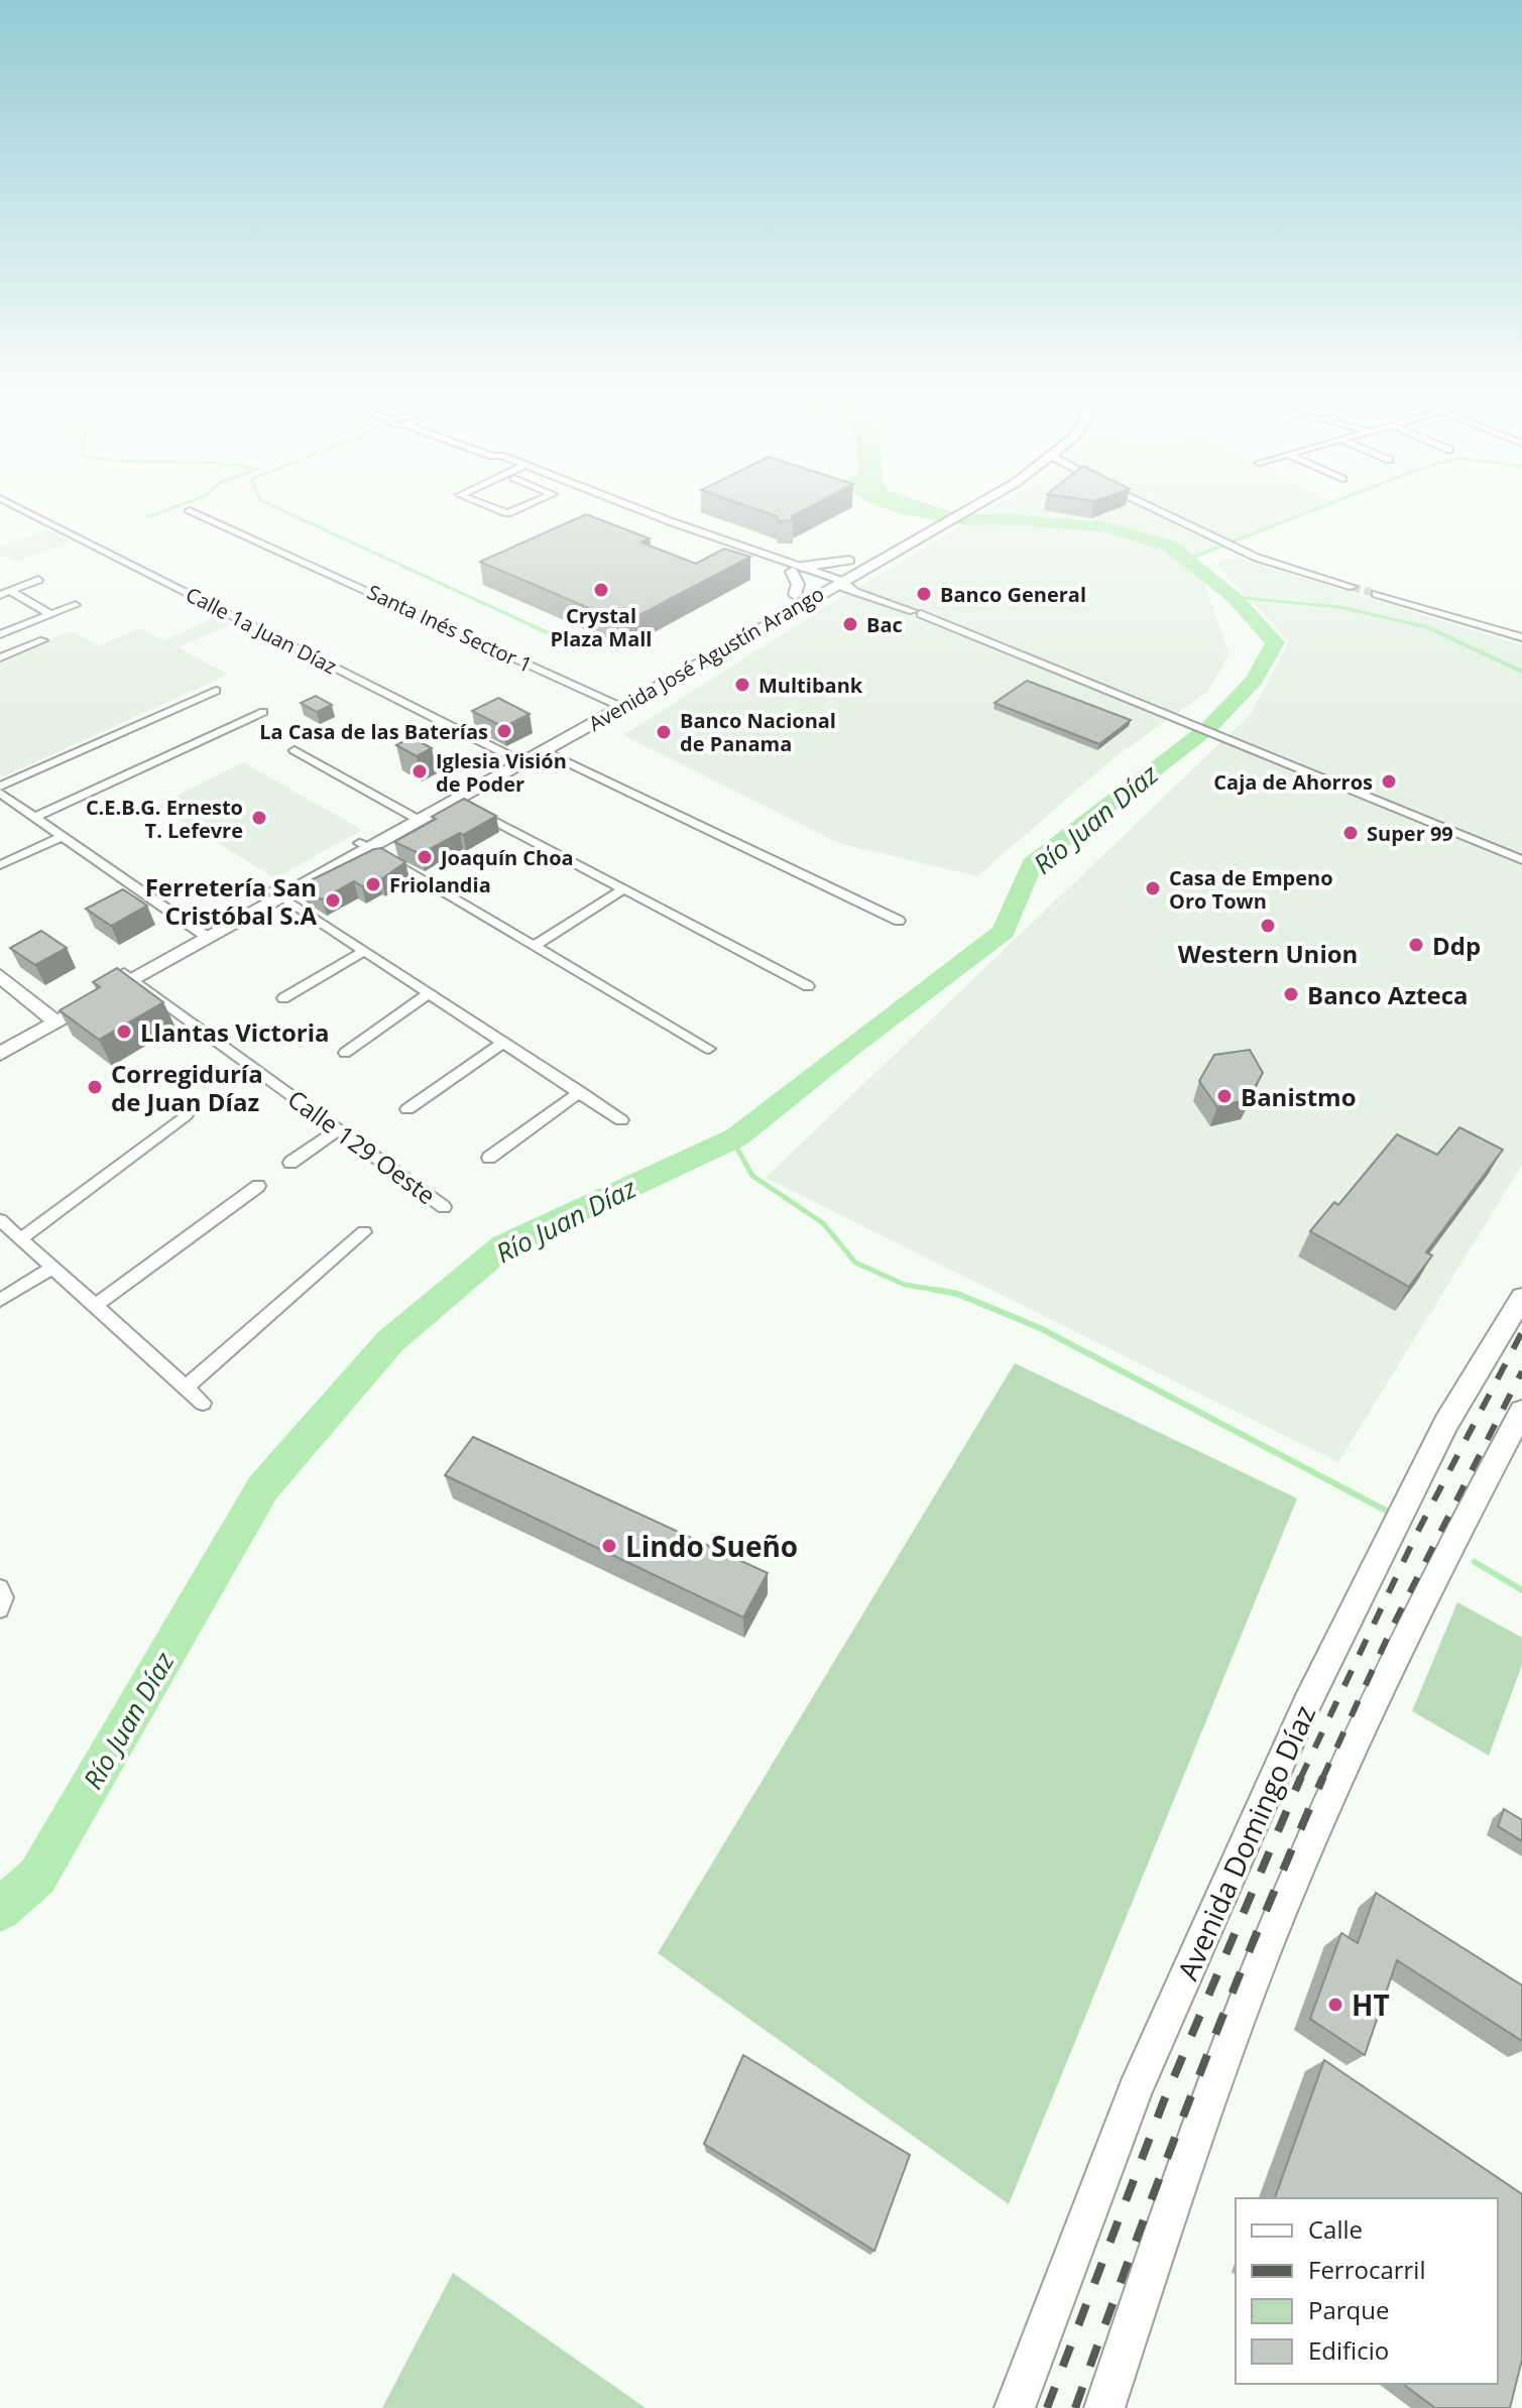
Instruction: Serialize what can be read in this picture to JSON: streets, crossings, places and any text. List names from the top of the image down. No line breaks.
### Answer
{"streets":{"main road":["Avenida José Agustín Arango","Avenida Domingo Díaz"],"street":["Santa Inés Sector 1","Calle 1a Juan Díaz","Calle 129 Oeste"]},"crossings":[["Santa Inés Sector 1","Avenida José Agustín Arango"],["Calle 1a Juan Díaz","Avenida José Agustín Arango"],["Avenida José Agustín Arango","Calle 129 Oeste"]],"water":["Río Juan Díaz"],"places":["Crystal Plaza Mall","Banco General","Bac","Multibank","La Casa de las Baterías","Banco Nacional de Panama","Iglesia Visión de Poder","Caja de Ahorros","C.E.B.G. Ernesto T. Lefevre","Super 99","Joaquín Choa","Friolandia","Casa de Empeno Oro Town","Ferretería San Cristóbal S.A","Western Union","Ddp","Banco Azteca","Llantas Victoria","Corregiduría de Juan Díaz","Banistmo","Lindo Sueño","HT"],"legend":["Calle","Ferrocarril","Parque","Edificio"]}
